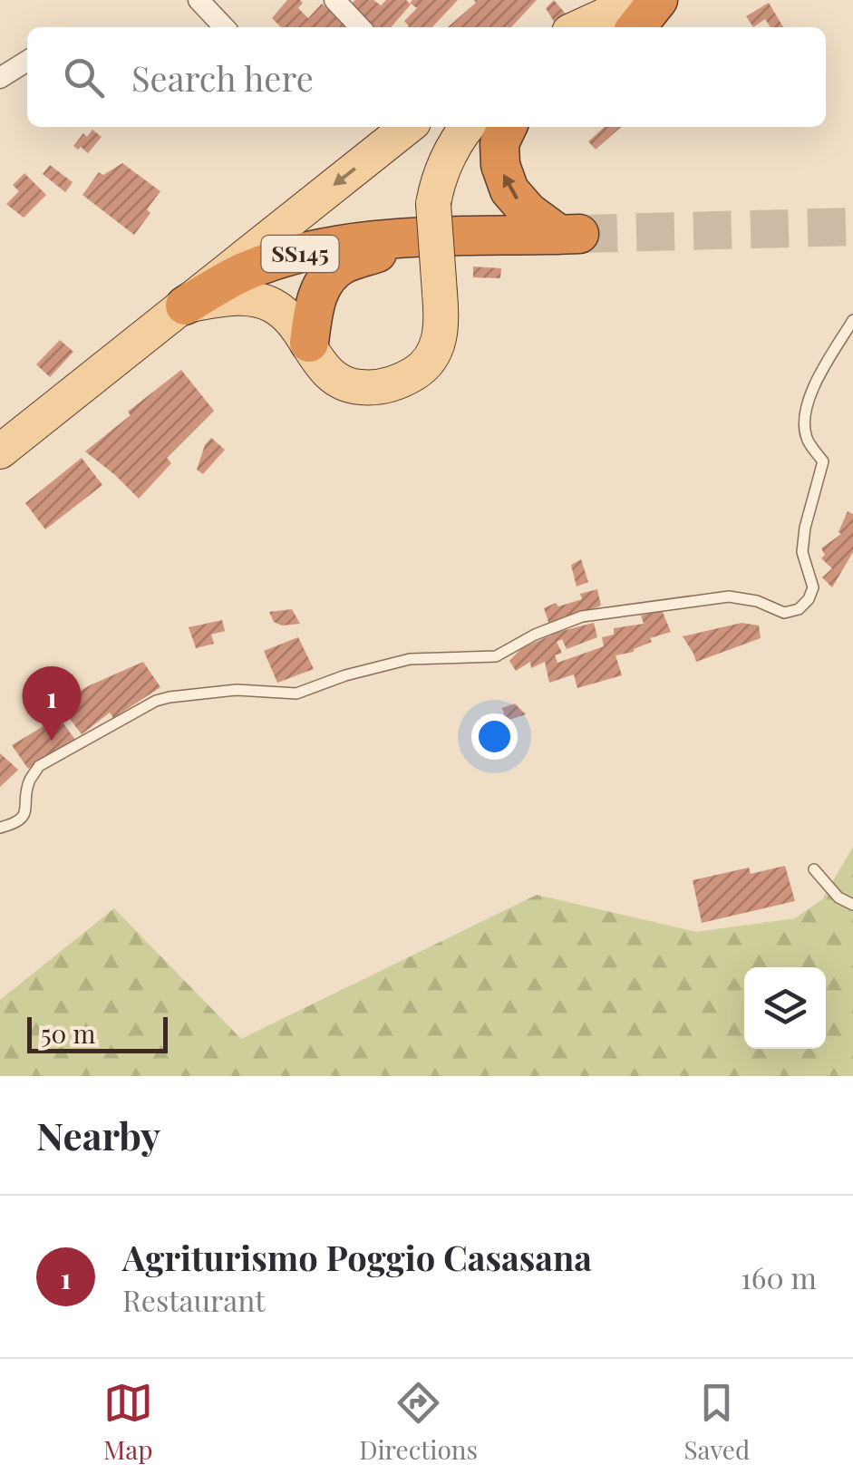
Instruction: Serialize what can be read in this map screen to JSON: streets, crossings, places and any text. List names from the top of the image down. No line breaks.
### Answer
{"streets":{"highway":["SS145"]},"scale_bar":"50 m","page":{"search":"Search here","pins":"1","scale":"50 m","heading":"Nearby","list":[{"mark":"1","name":"Agriturismo Poggio Casasana","note":"Restaurant","value":"160 m"}],"nav":["Map","Directions","Saved"]}}
